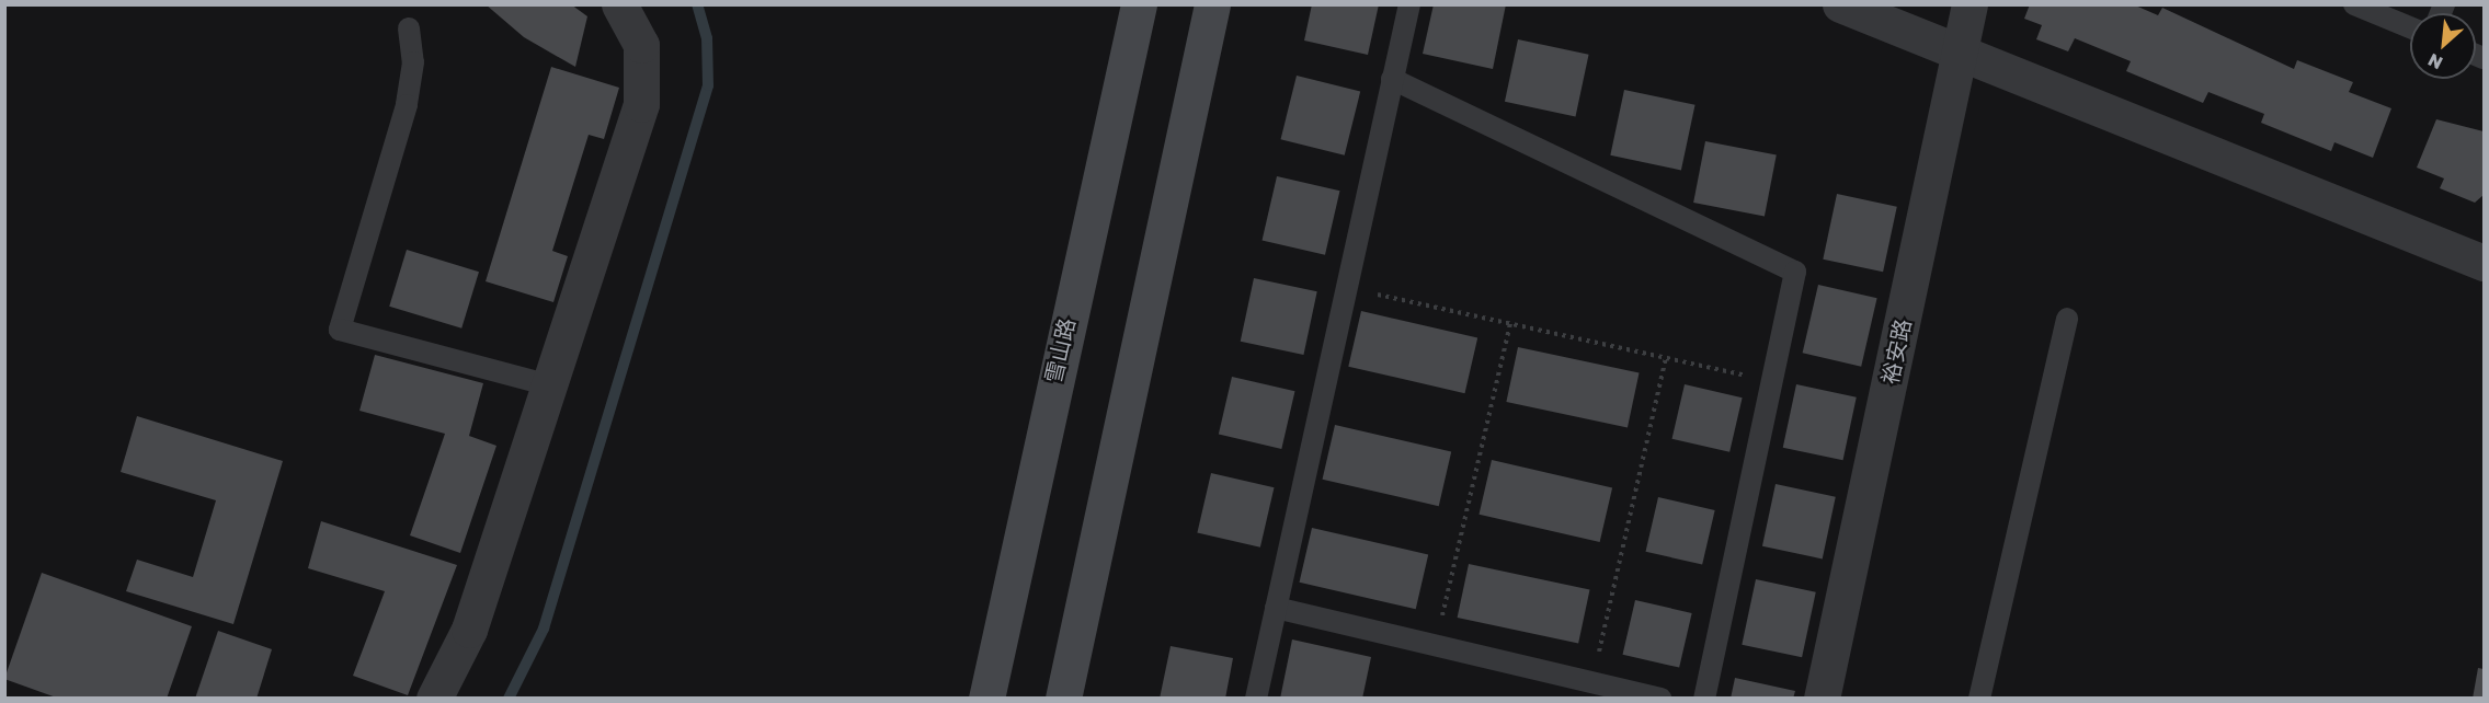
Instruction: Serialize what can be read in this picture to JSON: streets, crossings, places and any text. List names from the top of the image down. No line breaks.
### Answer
{"streets":{"main road":["雪山路"],"street":["裕安路"]},"north":"bottom left"}
